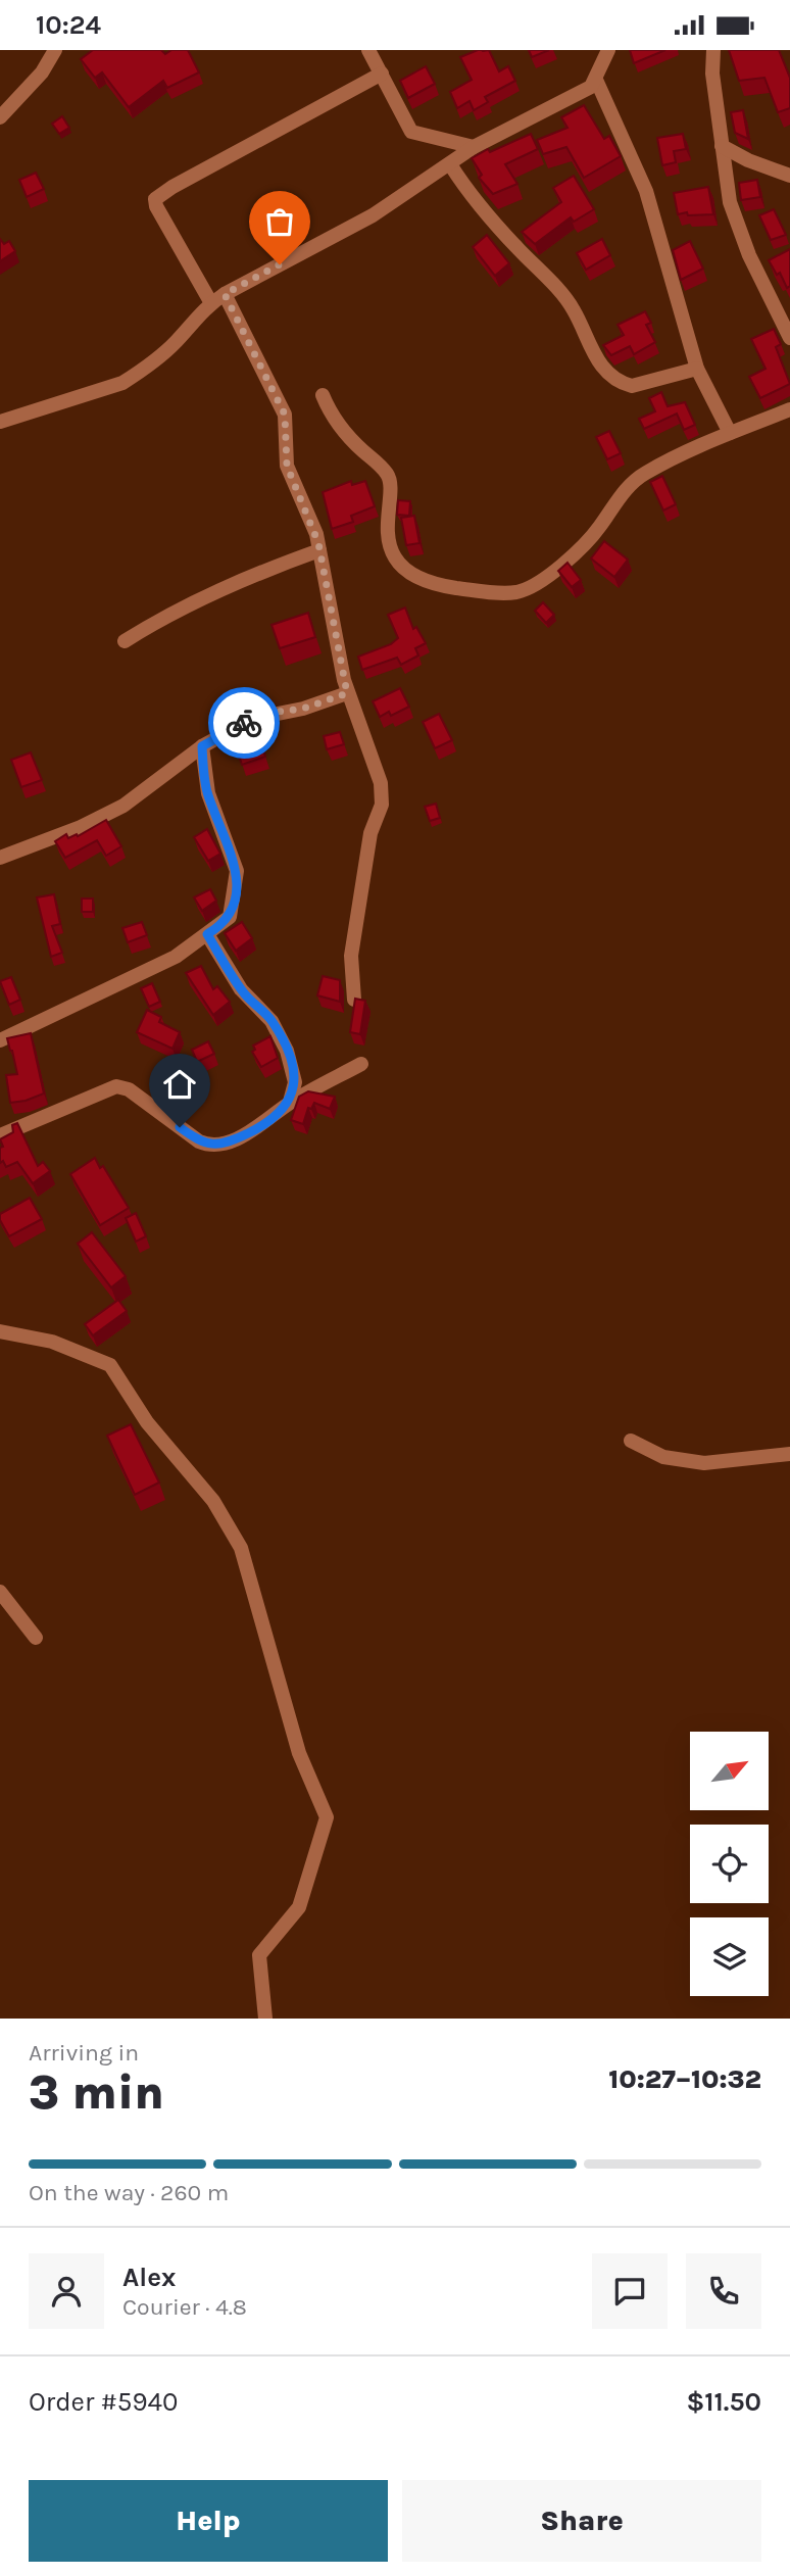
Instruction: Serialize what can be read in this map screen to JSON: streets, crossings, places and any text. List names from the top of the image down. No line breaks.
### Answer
{"north":"top right","page":{"status":"10:24","heading":["3 min","Arriving in","10:27–10:32"],"panel":["Alex","Courier · 4.8","Order #5940","$11.50"],"bar":"On the way · 260 m","buttons":["Help","Share"]}}
